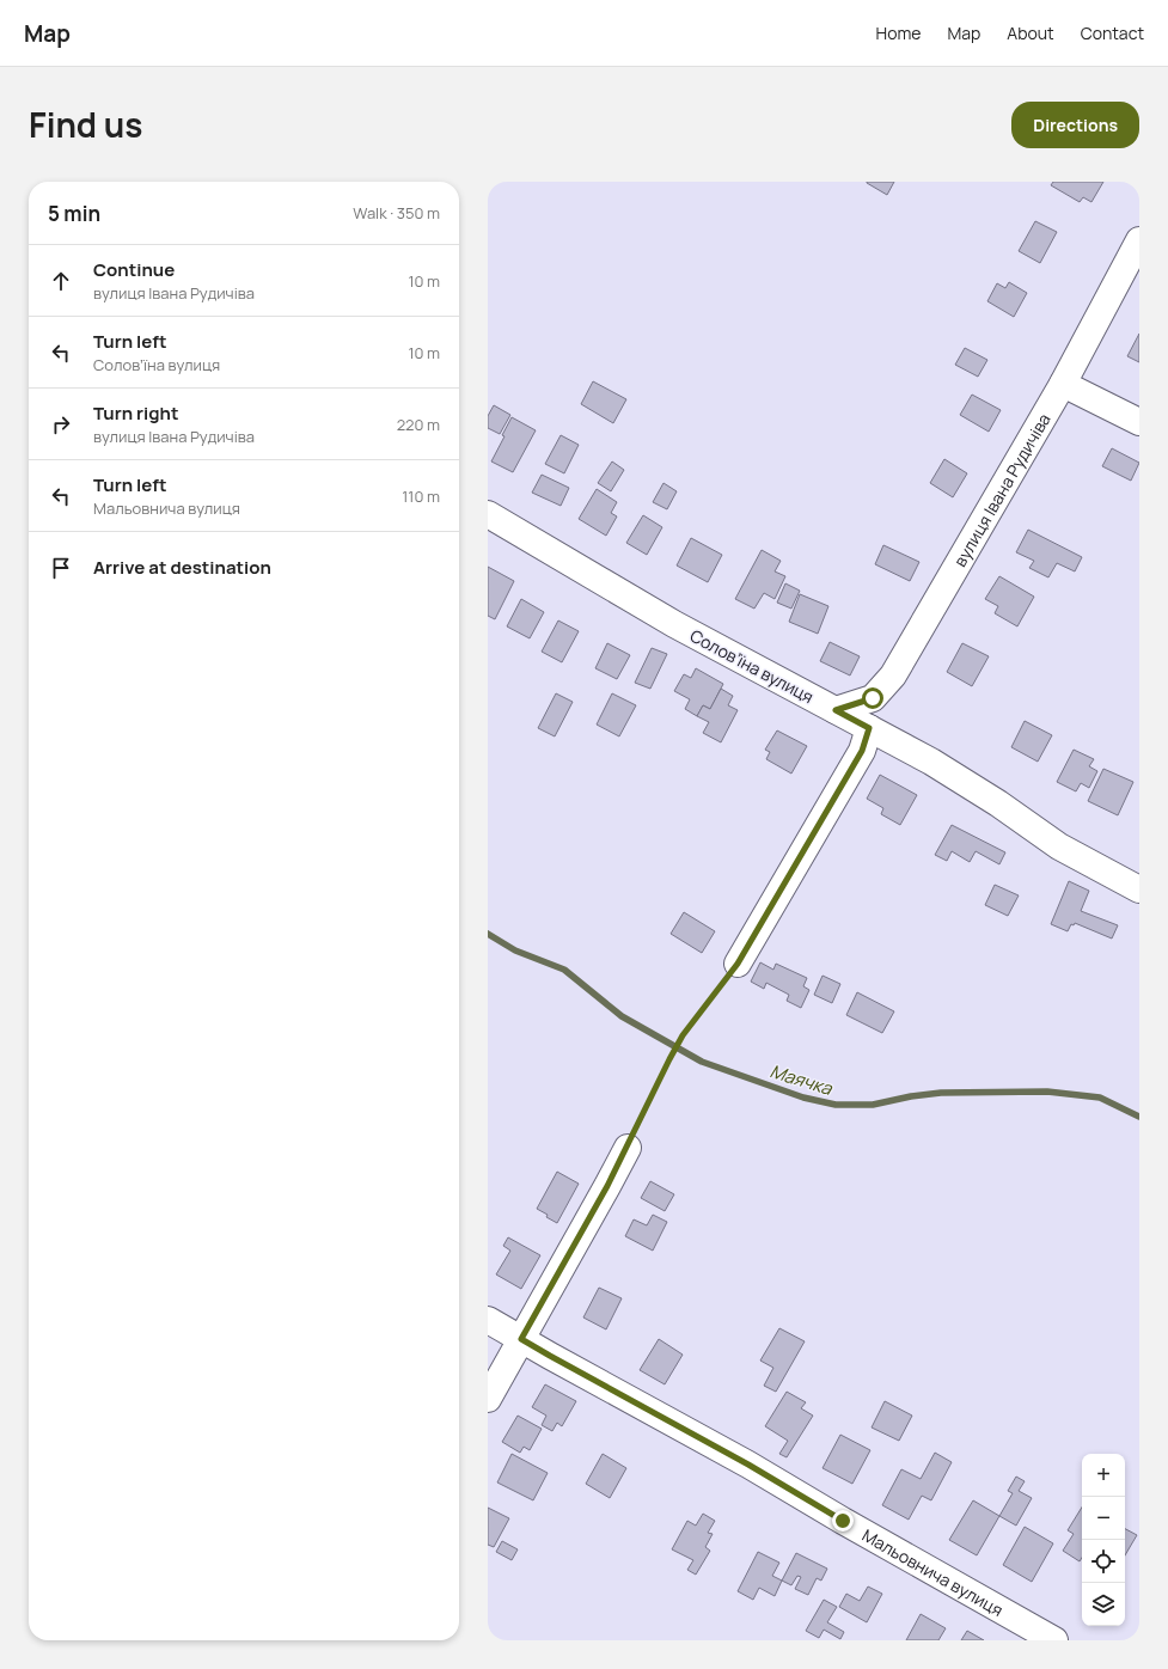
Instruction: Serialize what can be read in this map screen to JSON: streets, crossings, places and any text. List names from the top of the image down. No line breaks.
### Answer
{"streets":{"street":["вулиця Івана Рудичіва","Соловʼїна вулиця","Мальовнича вулиця"]},"crossings":[["вулиця Івана Рудичіва","Соловʼїна вулиця"]],"water":["Маячка"],"page":{"header":"Map","nav":["Home","Map","About","Contact"],"title":"Find us","buttons":"Directions","heading":["5 min","Walk · 350 m"],"list":[["Continue","вулиця Івана Рудичіва","10 m"],["Turn left","Соловʼїна вулиця","10 m"],["Turn right","вулиця Івана Рудичіва","220 m"],["Turn left","Мальовнича вулиця","110 m"],"Arrive at destination"],"map_buttons":["+","−"]}}
